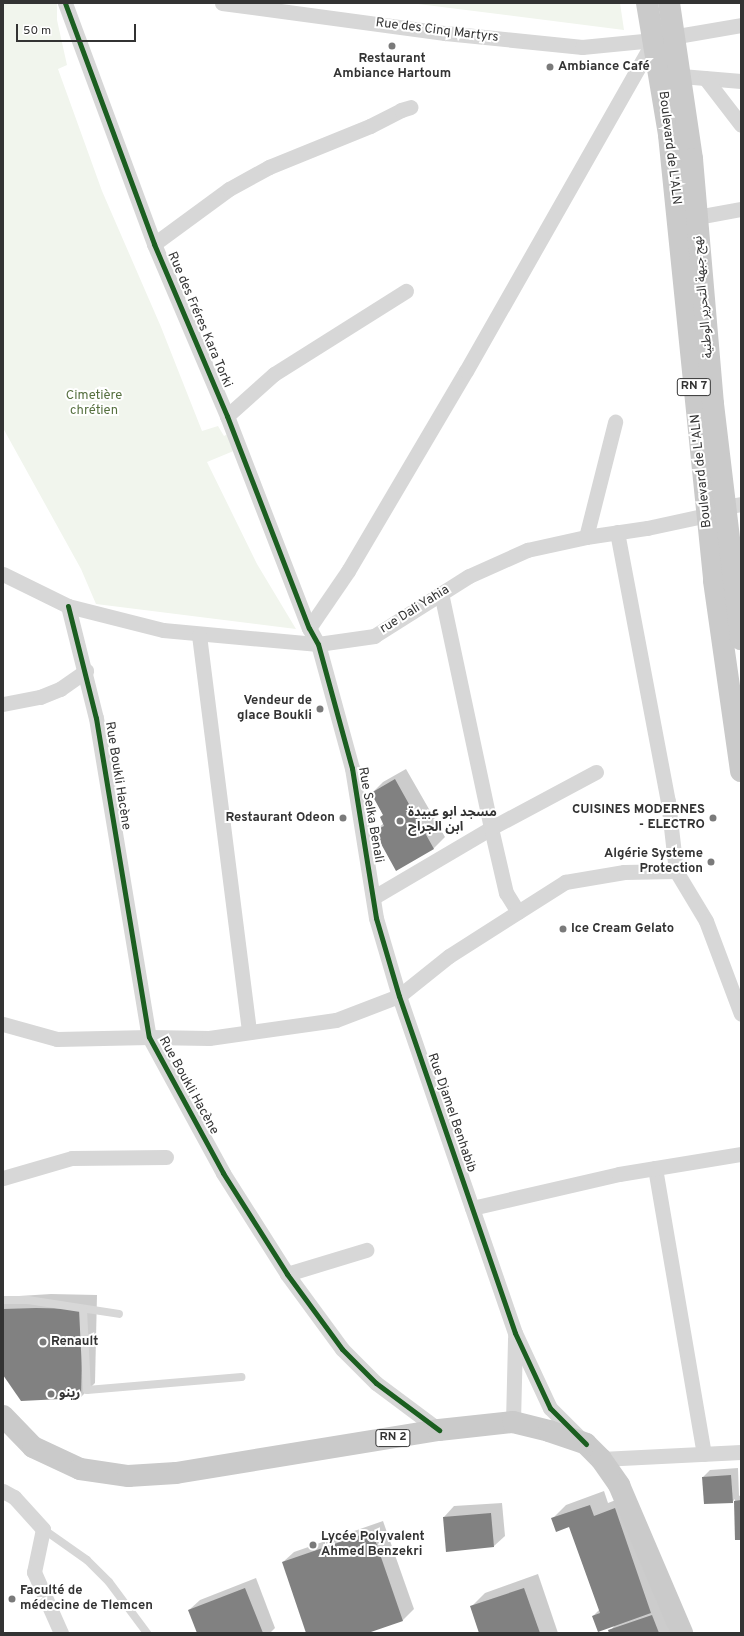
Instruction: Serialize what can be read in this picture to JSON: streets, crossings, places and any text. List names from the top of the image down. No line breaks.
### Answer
{"streets":{"main road":["Boulevard de L'ALN","نهج جبهة التحرير الوطنية","RN 7","RN 2"],"street":["Rue des Cinq Martyrs","Rue des Fréres Kara Torki","rue Dali Yahia","Rue Boukli Hacène","Rue Selka Benali","Rue Djamel Benhabib"]},"crossings":[["Rue des Cinq Martyrs","Boulevard de L'ALN"],["Rue des Cinq Martyrs","نهج جبهة التحرير الوطنية"],["Boulevard de L'ALN","نهج جبهة التحرير الوطنية"],["Boulevard de L'ALN","rue Dali Yahia"],["نهج جبهة التحرير الوطنية","rue Dali Yahia"],["Rue des Fréres Kara Torki","rue Dali Yahia"],["Rue des Fréres Kara Torki","Rue Selka Benali"],["rue Dali Yahia","Rue Boukli Hacène"],["rue Dali Yahia","Rue Selka Benali"],["Rue Boukli Hacène","RN 2"],["Rue Selka Benali","Rue Djamel Benhabib"]],"parks":["Cimetière chrétien"],"places":["Restaurant Ambiance Hartoum","Ambiance Café","Vendeur de glace Boukli","Restaurant Odeon","CUISINES MODERNES - ELECTRO","مسجد ابو عبيدة ابن الجراح","Algérie Systeme Protection","Ice Cream Gelato","Renault","رينو","Lycée Polyvalent Ahmed Benzekri","Faculté de médecine de Tlemcen"],"scale_bar":"50 m"}
